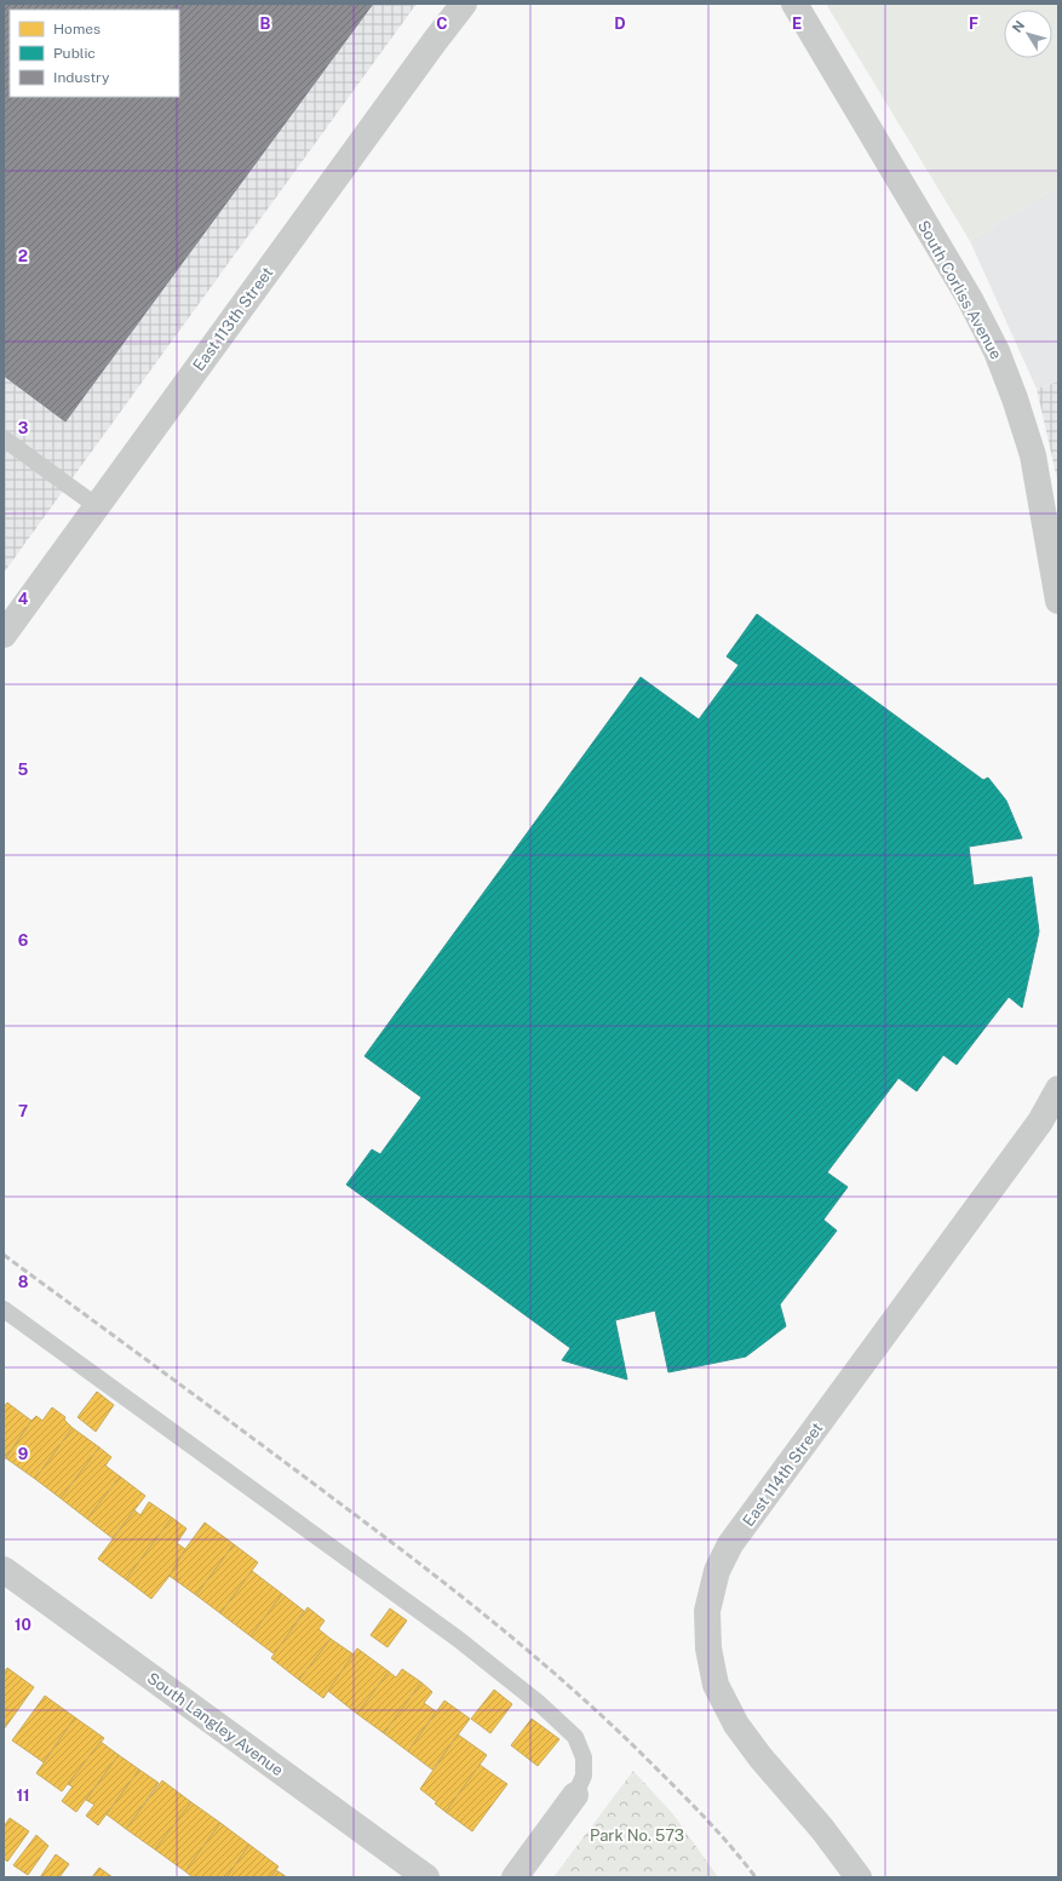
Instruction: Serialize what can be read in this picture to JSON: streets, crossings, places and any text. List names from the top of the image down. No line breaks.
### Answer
{"streets":{"street":["South Corliss Avenue","East 113th Street","East 114th Street","South Langley Avenue"]},"parks":["Park No. 573"],"legend":["Homes","Public","Industry"],"north":"top left","grid":{"columns":["B","C","D","E","F"],"rows":["2","3","4","5","6","7","8","9","10","11"]}}
